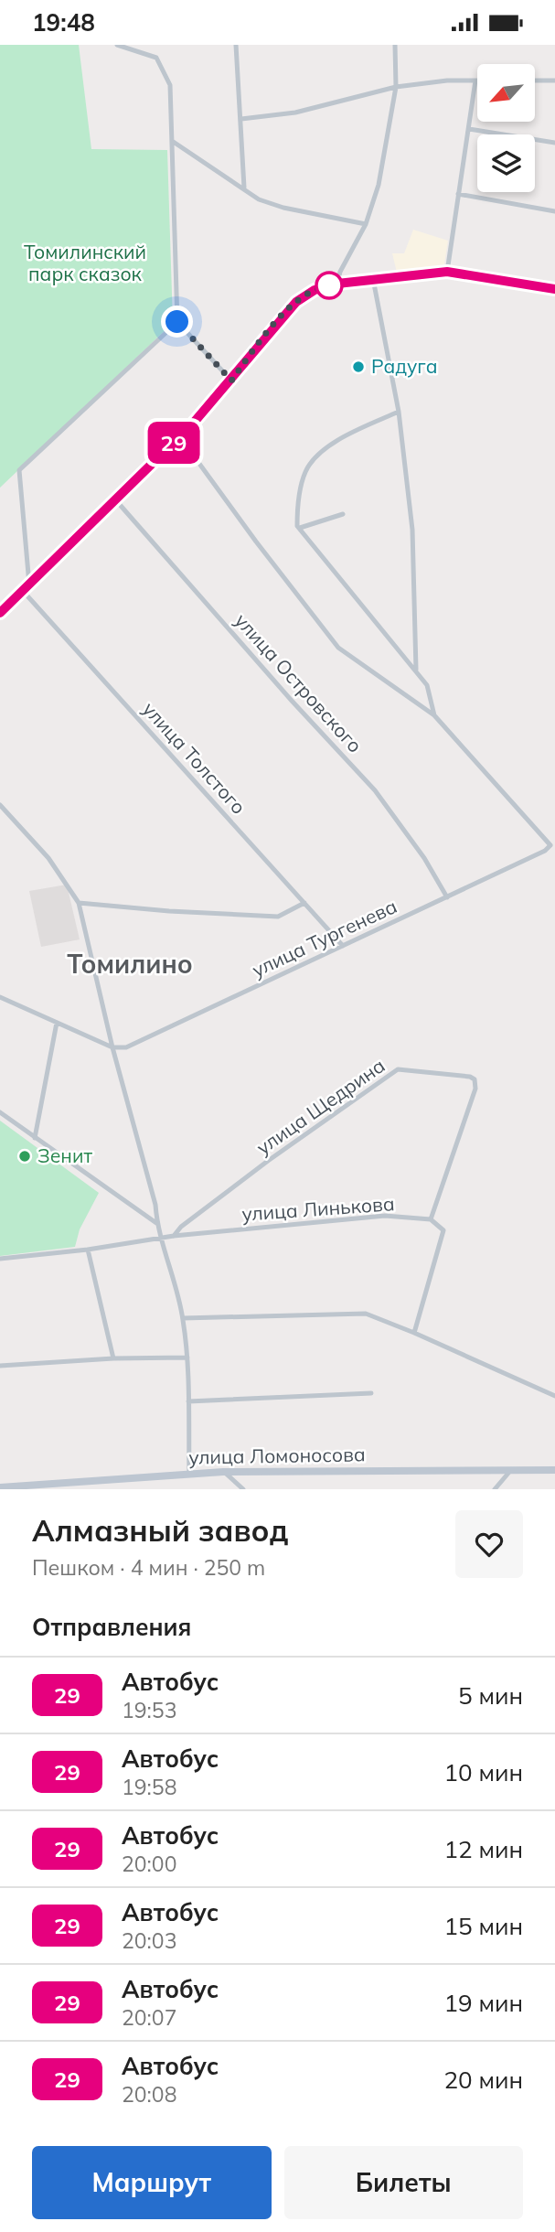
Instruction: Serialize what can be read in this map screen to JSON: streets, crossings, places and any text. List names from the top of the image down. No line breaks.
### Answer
{"streets":{"main road":["улица Ломоносова"],"street":["улица Островского","улица Толстого","улица Тургенева","улица Щедрина","улица Линькова"]},"crossings":[["улица Островского","улица Тургенева"],["улица Толстого","улица Тургенева"],["улица Щедрина","улица Линькова"]],"districts":["Томилино"],"parks":["Томилинский парк сказок"],"places":["Радуга","Зенит"],"lines":["bus line 29"],"north":"bottom left","page":{"status":"19:48","on_map":"29","heading":[["Алмазный завод","Пешком · 4 мин · 250 m"],"Отправления"],"list":[{"mark":"29","name":"Автобус","note":"19:53","value":"5 мин"},{"mark":"29","name":"Автобус","note":"19:58","value":"10 мин"},{"mark":"29","name":"Автобус","note":"20:00","value":"12 мин"},{"mark":"29","name":"Автобус","note":"20:03","value":"15 мин"},{"mark":"29","name":"Автобус","note":"20:07","value":"19 мин"},{"mark":"29","name":"Автобус","note":"20:08","value":"20 мин"}],"buttons":["Маршрут","Билеты"]}}
